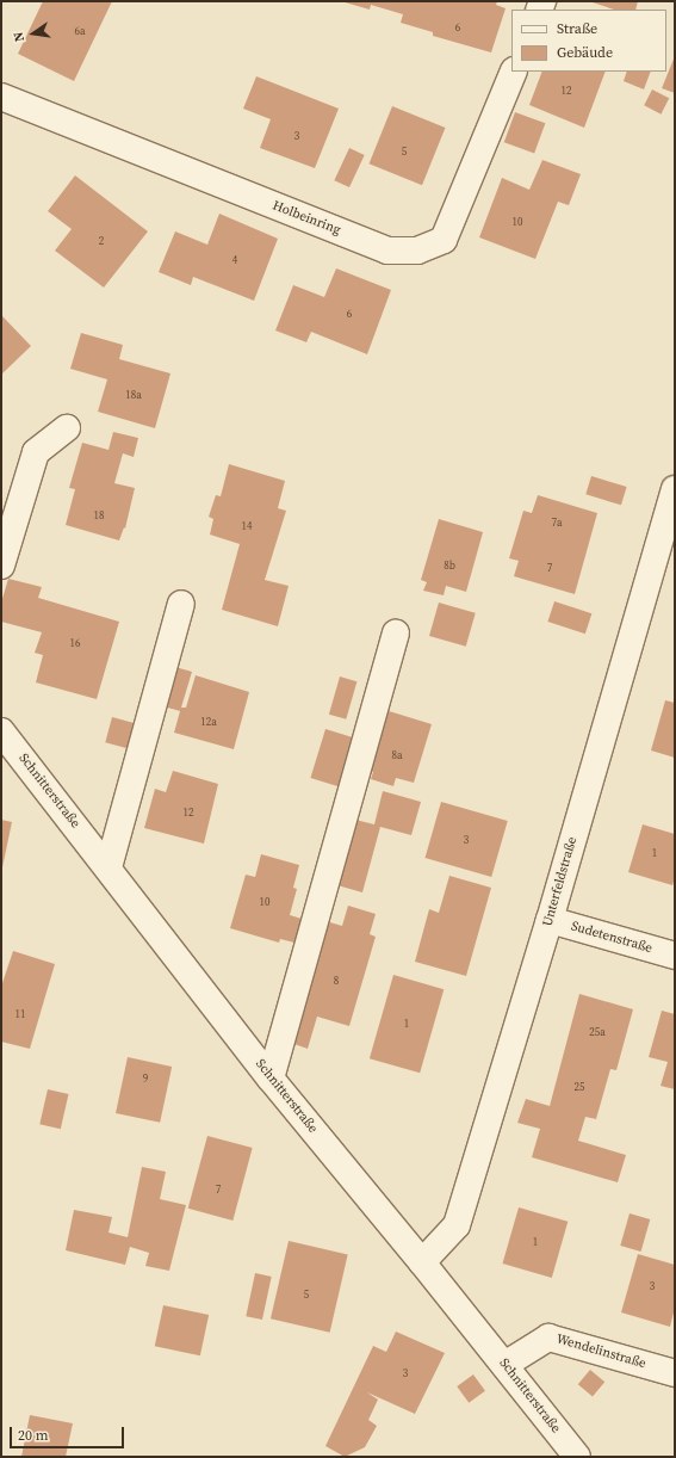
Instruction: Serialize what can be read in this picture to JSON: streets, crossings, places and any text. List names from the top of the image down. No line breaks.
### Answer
{"streets":{"street":["Holbeinring","Schnitterstraße","Unterfeldstraße","Sudetenstraße","Wendelinstraße"]},"crossings":[["Schnitterstraße","Unterfeldstraße"],["Schnitterstraße","Wendelinstraße"],["Unterfeldstraße","Sudetenstraße"]],"house_numbers":["6","6a","12","3","5","10","2","4","6","18a","18","7a","14","8b","7","16","12a","8a","12","3","1","10","8","11","1","25a","9","25","7","1","3","5","3"],"legend":["Straße","Gebäude"],"scale_bar":"20 m","north":"left"}
